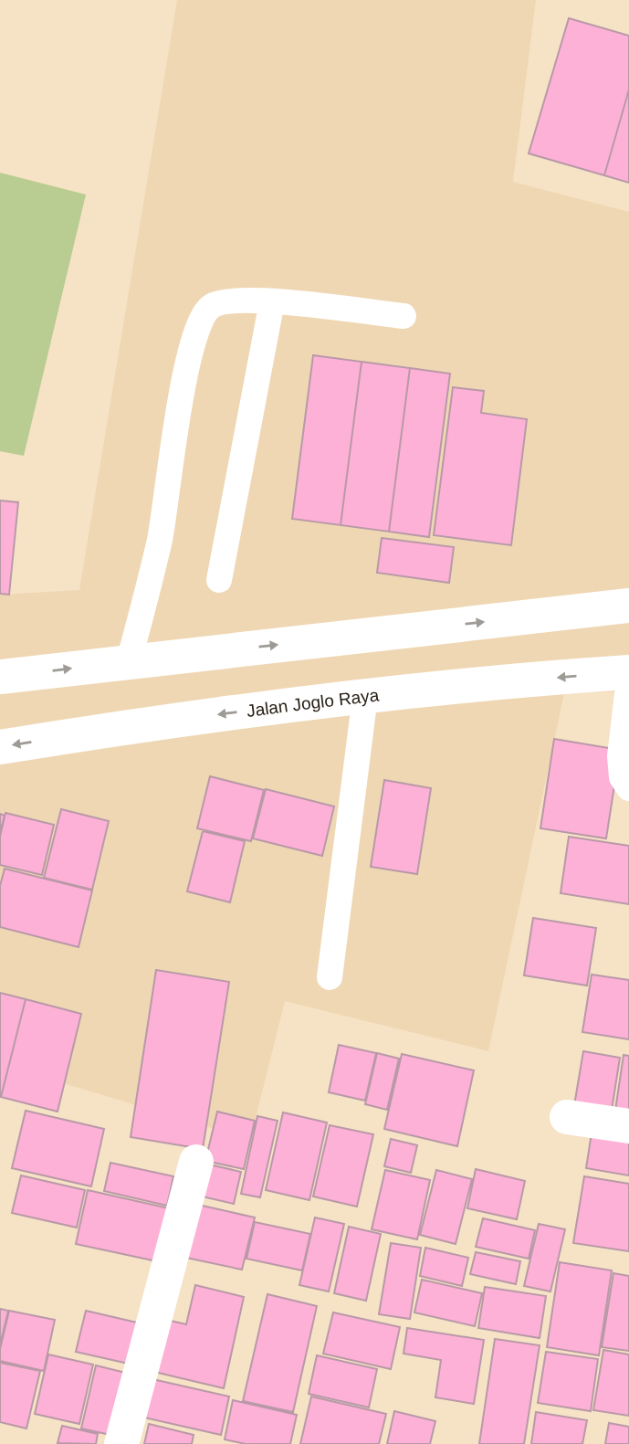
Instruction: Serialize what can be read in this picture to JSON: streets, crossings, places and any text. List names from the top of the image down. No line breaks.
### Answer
{"streets":{"main road":["Jalan Joglo Raya"]}}
